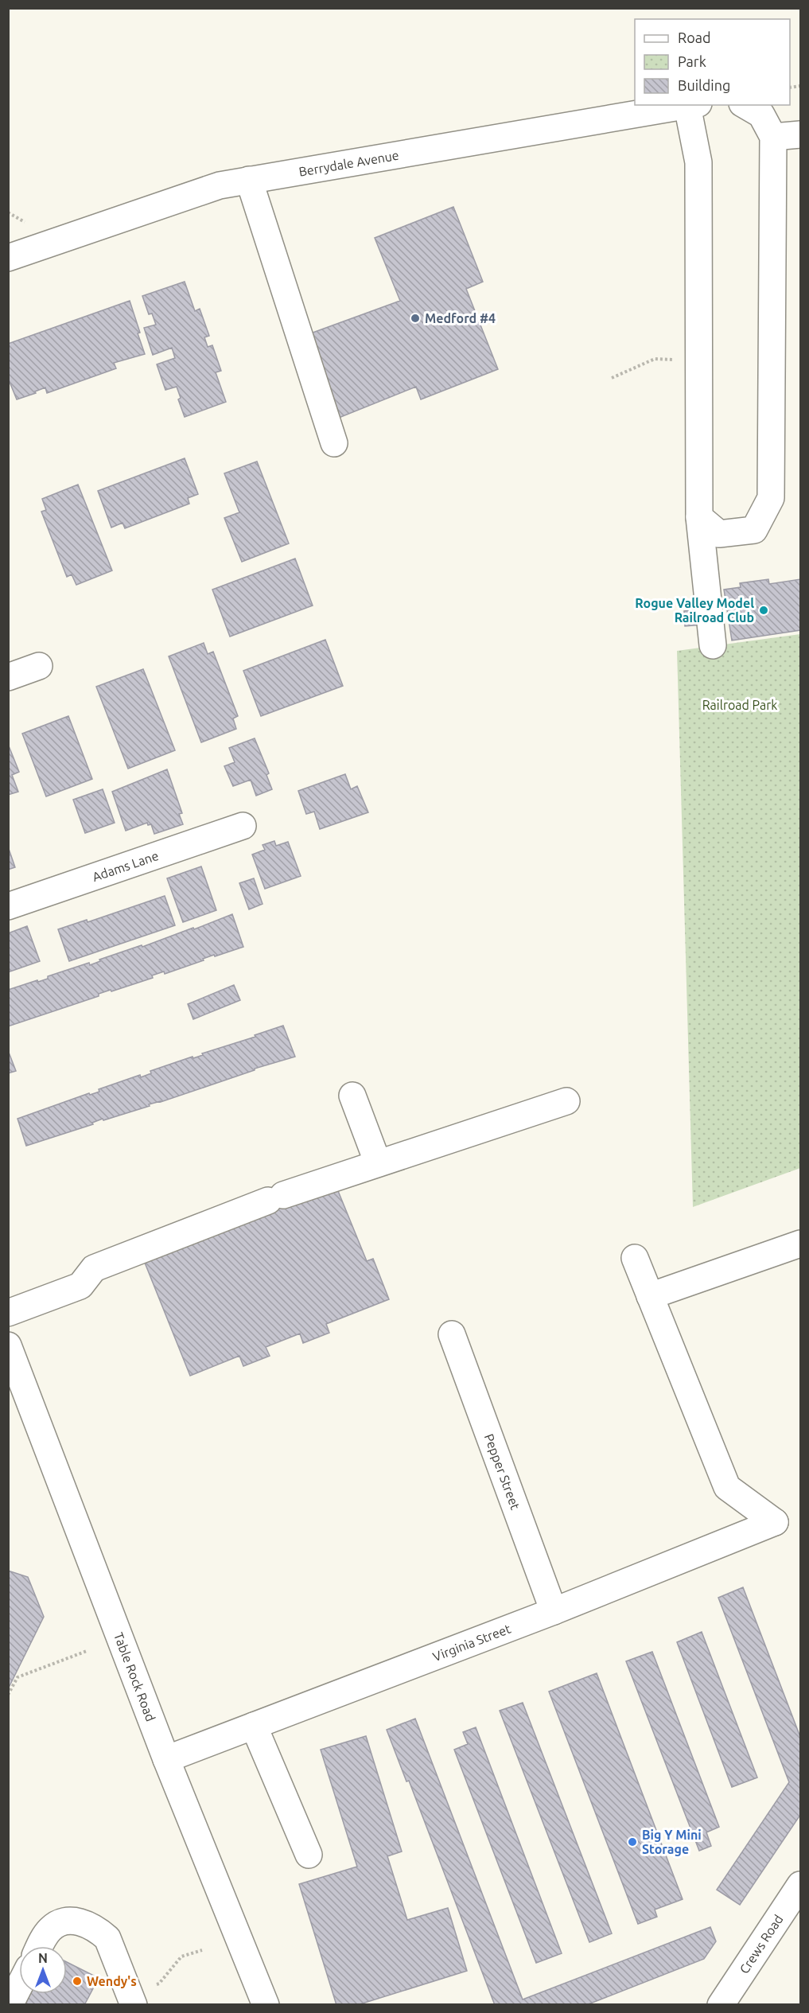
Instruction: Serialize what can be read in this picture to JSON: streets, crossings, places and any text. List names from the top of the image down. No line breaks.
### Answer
{"streets":{"street":["Berrydale Avenue","Adams Lane","Pepper Street","Virginia Street","Table Rock Road","Crews Road"]},"crossings":[["Pepper Street","Virginia Street"],["Virginia Street","Table Rock Road"]],"parks":["Railroad Park"],"places":["Medford #4","Rogue Valley Model Railroad Club","Big Y Mini Storage","Wendy's"],"legend":["Road","Park","Building"],"north":"top"}
